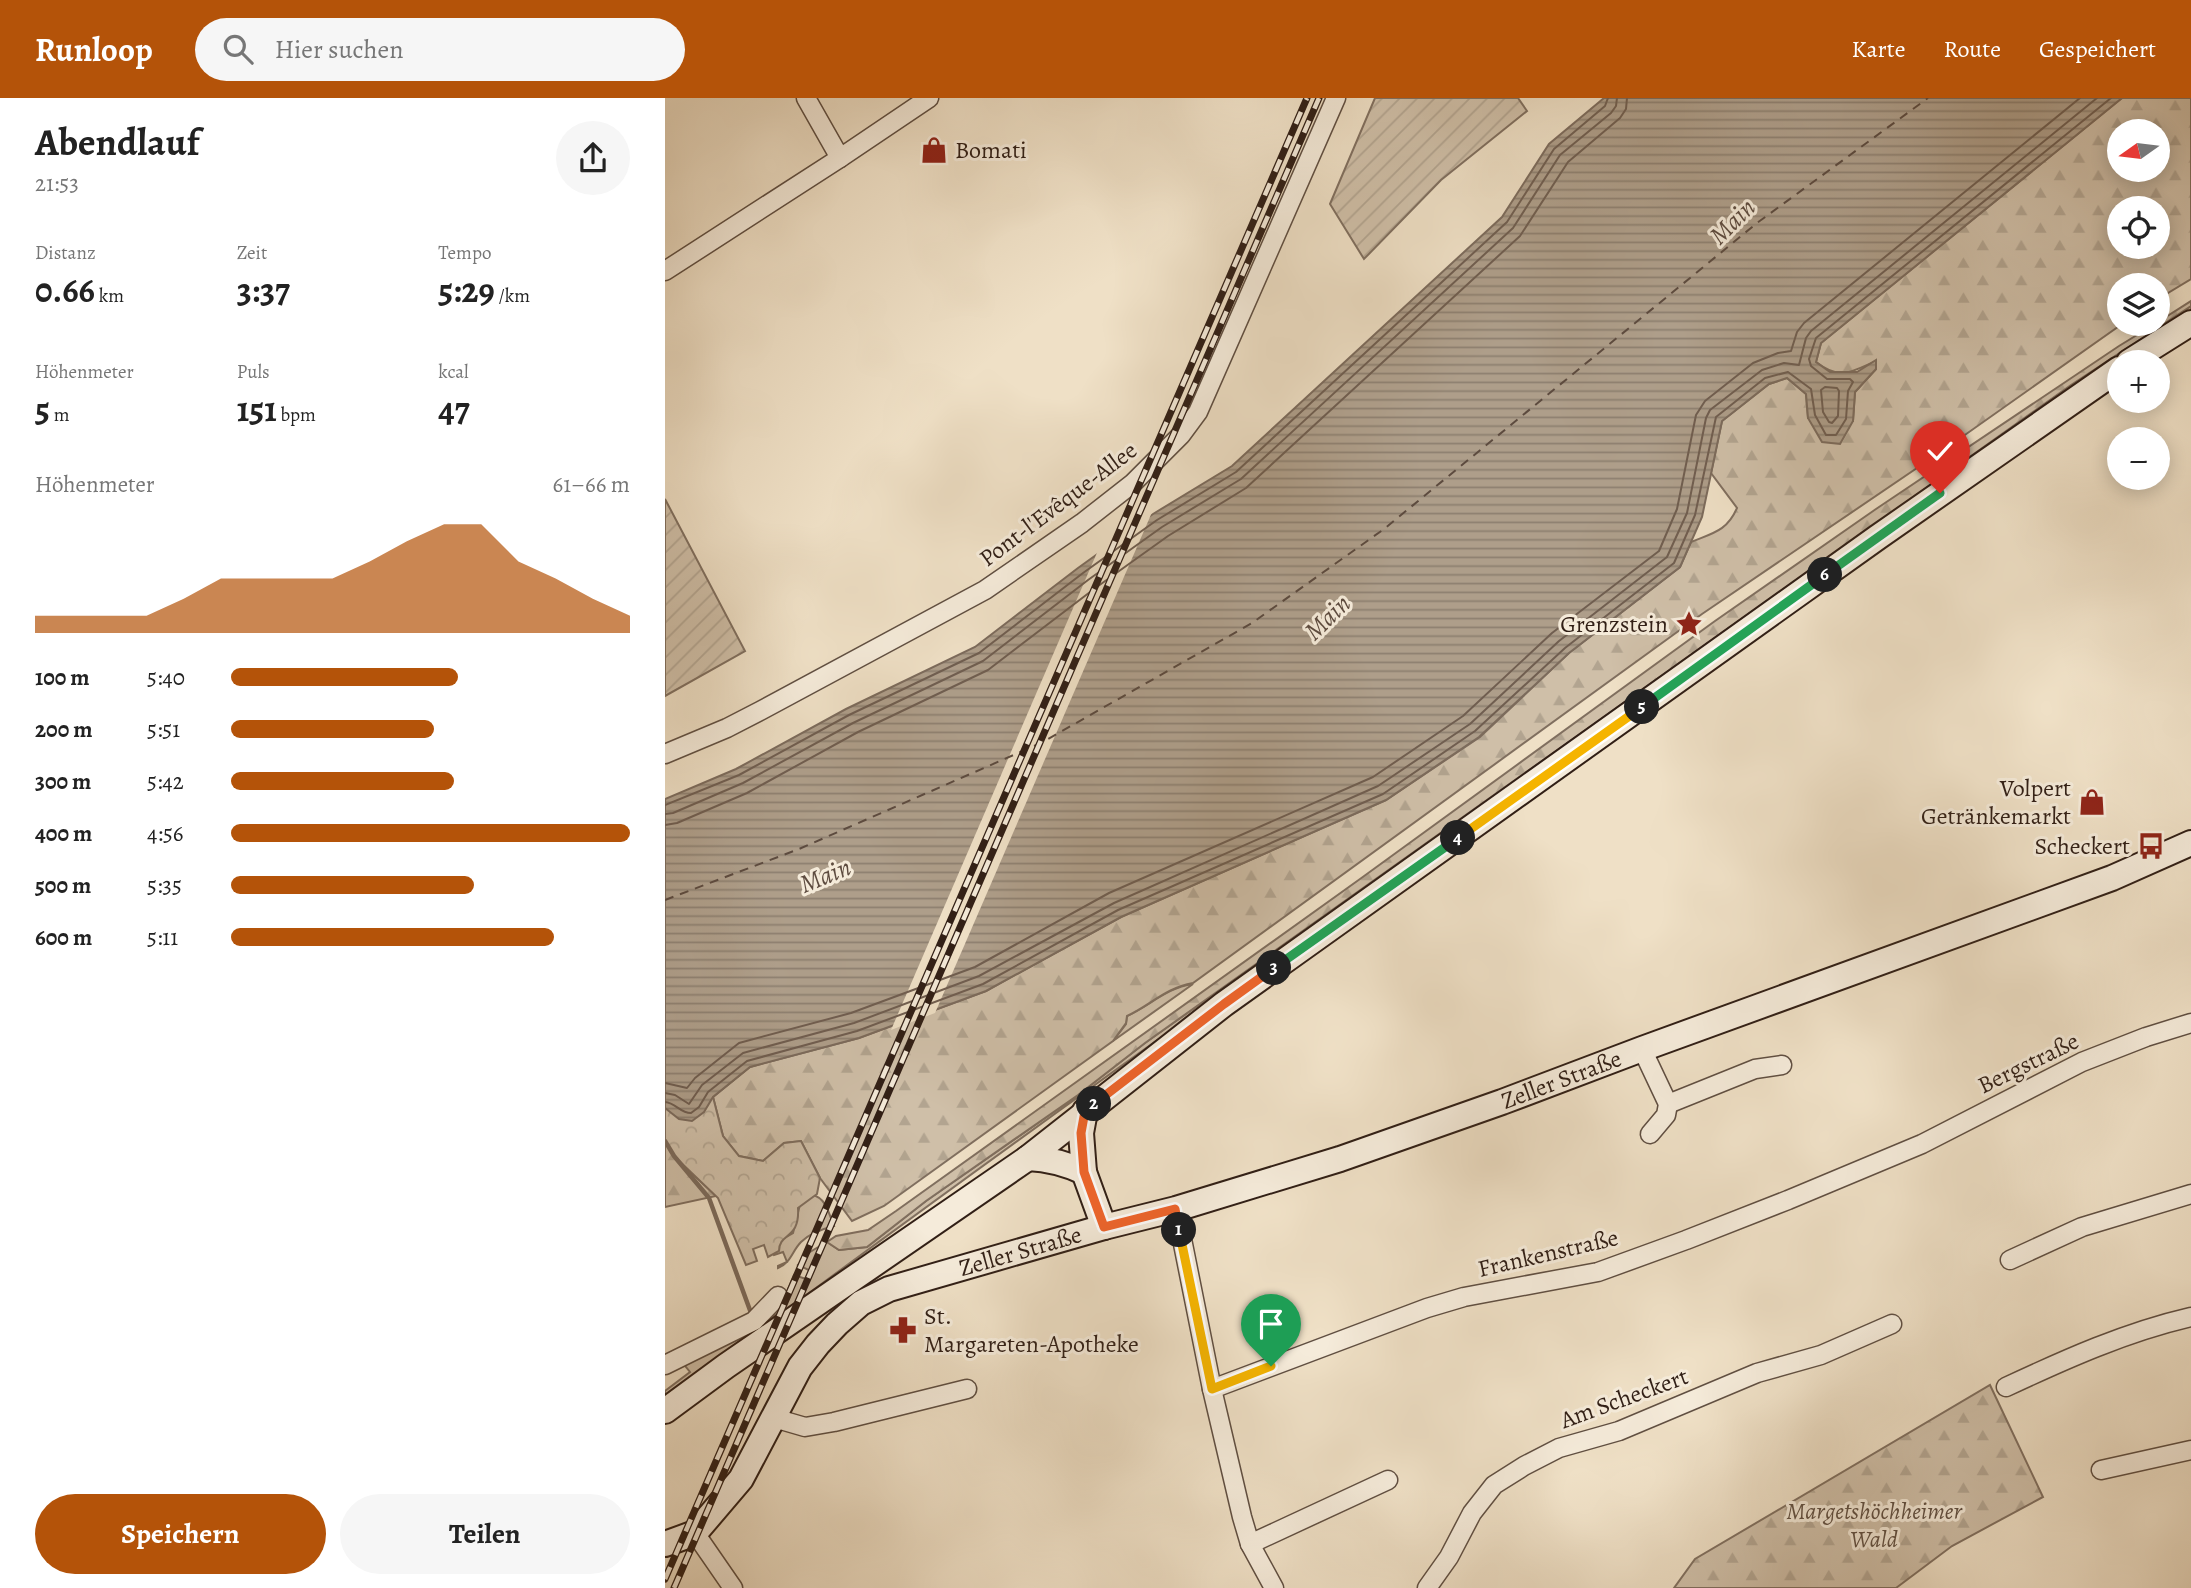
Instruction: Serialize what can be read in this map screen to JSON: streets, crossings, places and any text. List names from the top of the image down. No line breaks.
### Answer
{"streets":{"main road":["Zeller Straße"],"street":["Pont-l'Evêque-Allee","Bergstraße","Frankenstraße","Am Scheckert"]},"crossings":[["Bergstraße","Frankenstraße"]],"water":["Main"],"parks":["Margetshöchheimer Wald"],"places":{"shop":["Bomati","Volpert Getränkemarkt"],"place":["Grenzstein"],"bus stop":["Scheckert"],"pharmacy":["St. Margareten-Apotheke"]},"north":"left","page":{"header":"Runloop","search":"Hier suchen","nav":["Karte","Route","Gespeichert"],"heading":["Abendlauf","21:53"],"map_buttons":["+","−"],"stats":[["Distanz","0.66 km"],["Zeit","3:37"],["Tempo","5:29 /km"],["Höhenmeter","5 m"],["Puls","151 bpm"],["kcal","47"]],"chart":["Höhenmeter","61–66 m"],"pins":["6","5","4","3","2","1"],"list":[{"name":"100 m","note":"5:40"},{"name":"200 m","note":"5:51"},{"name":"300 m","note":"5:42"},{"name":"400 m","note":"4:56"},{"name":"500 m","note":"5:35"},{"name":"600 m","note":"5:11"}],"buttons":["Speichern","Teilen"]}}
